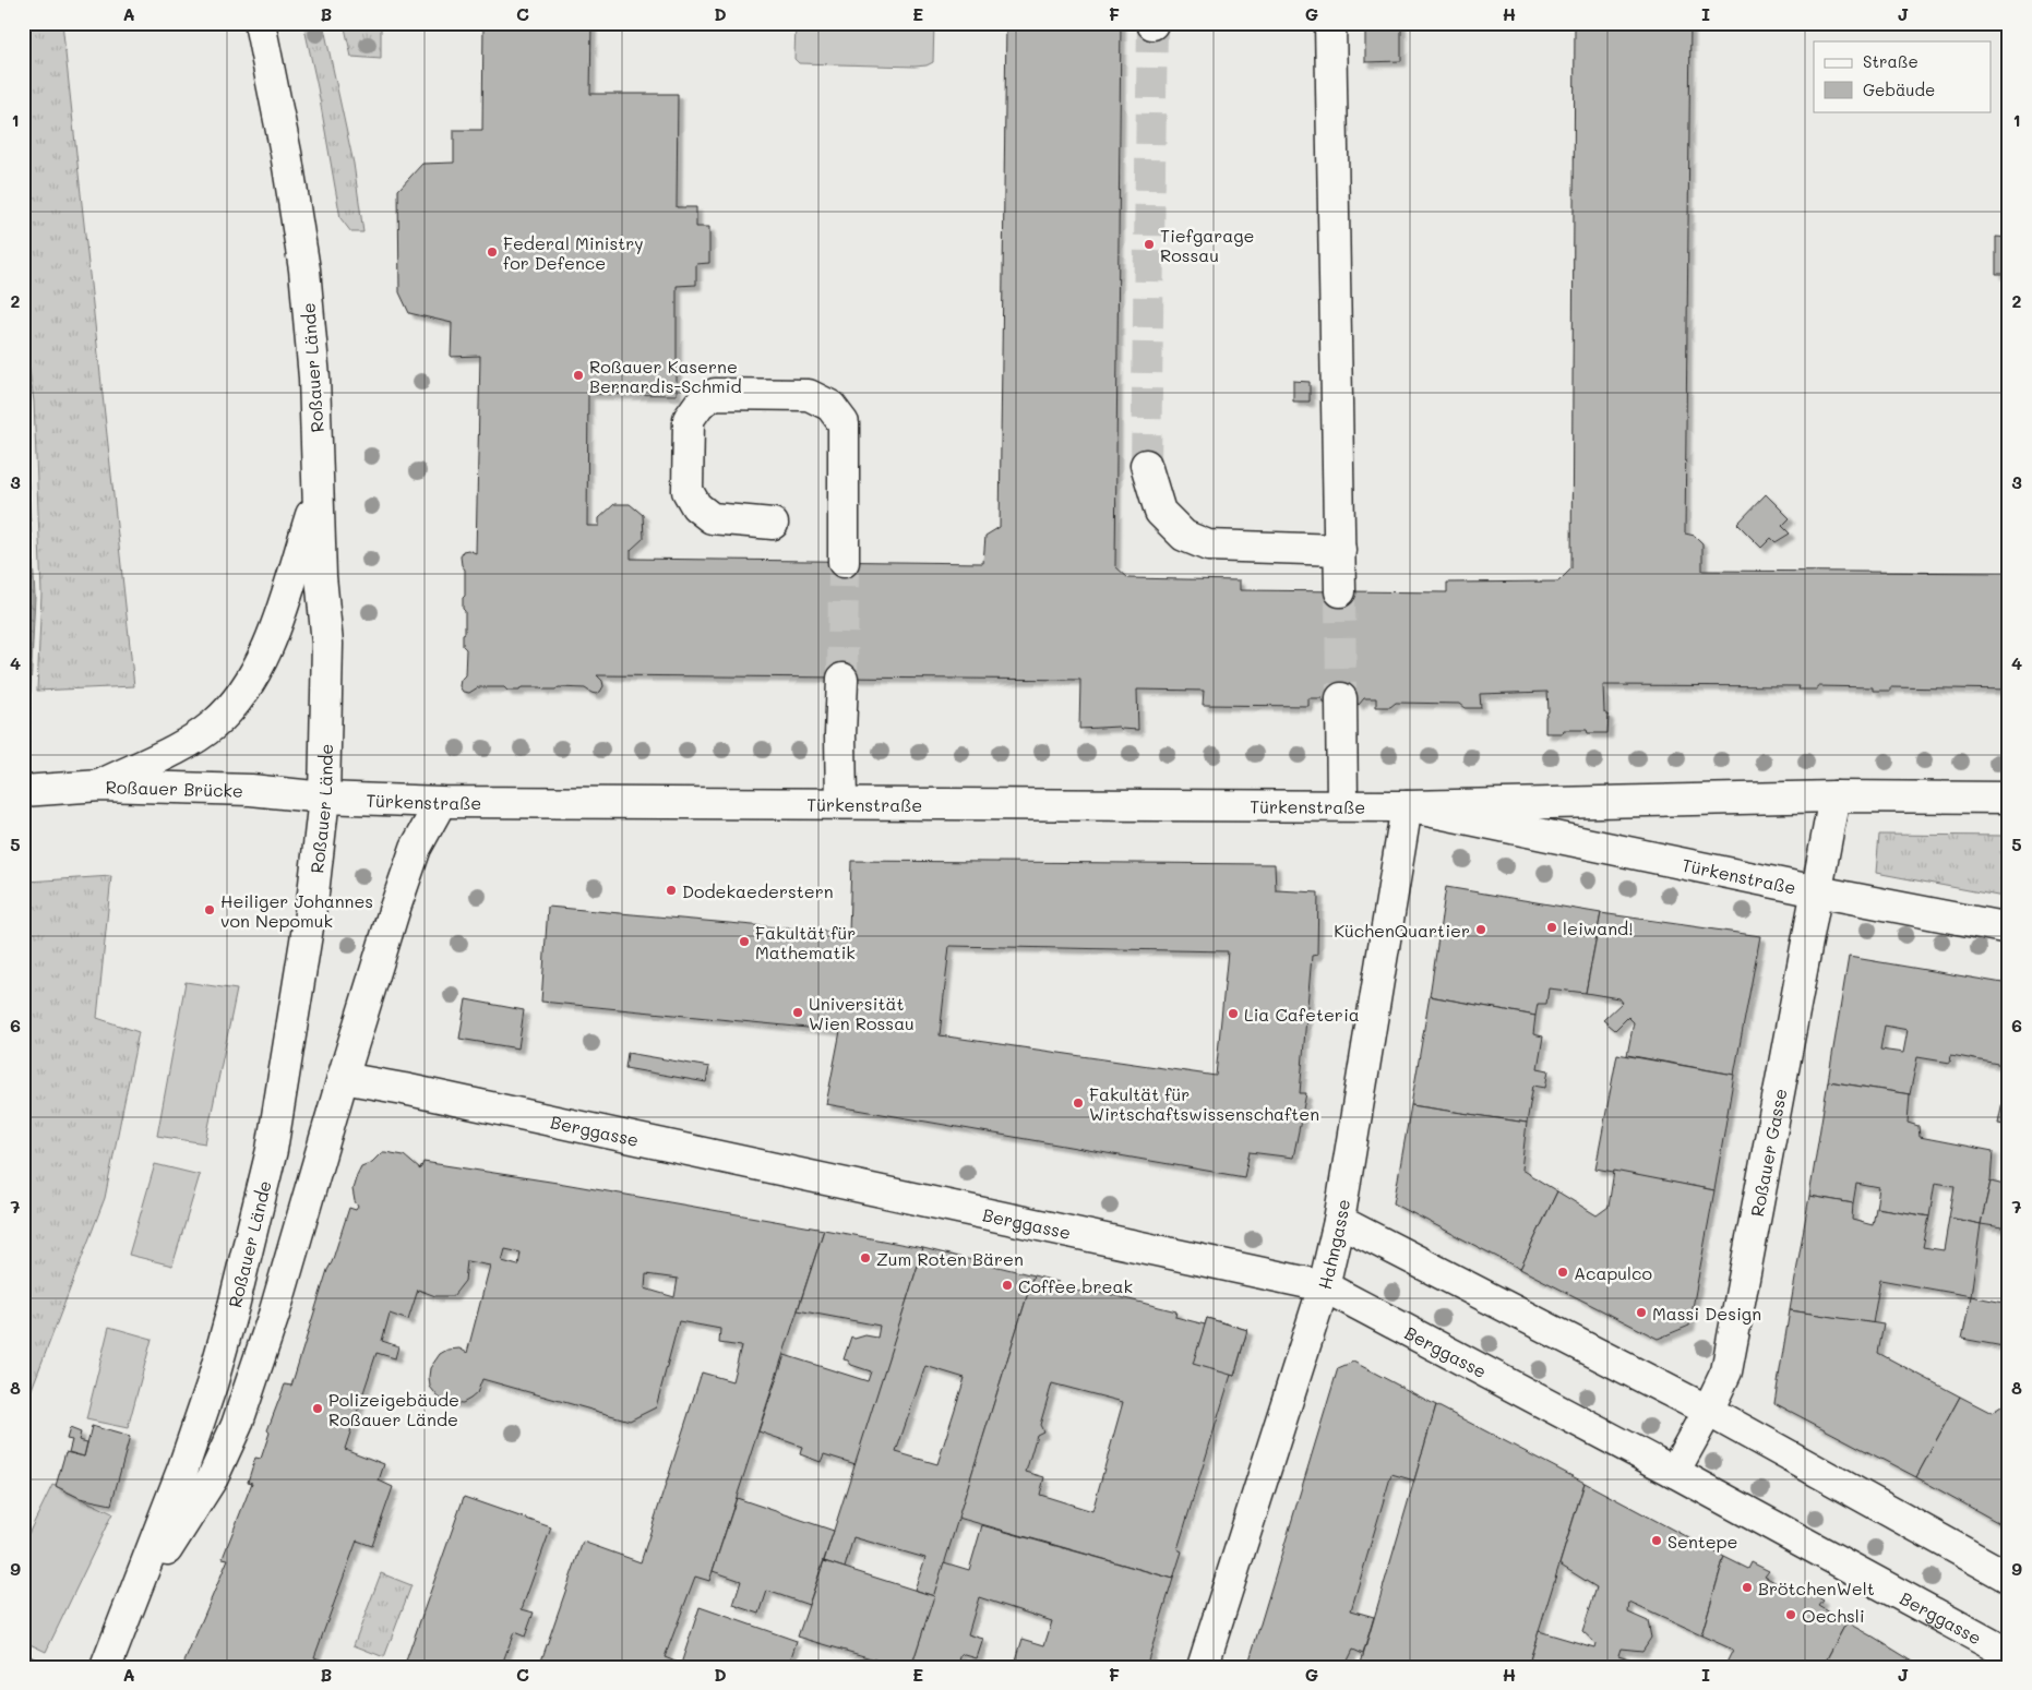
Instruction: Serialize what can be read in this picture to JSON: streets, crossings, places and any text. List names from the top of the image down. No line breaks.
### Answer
{"streets":{"main road":["Roßauer Lände","Roßauer Brücke","Türkenstraße","Berggasse","Roßauer Gasse","Hahngasse"]},"crossings":[["Roßauer Lände","Roßauer Brücke"],["Roßauer Lände","Türkenstraße"],["Roßauer Brücke","Türkenstraße"],["Türkenstraße","Roßauer Gasse"],["Türkenstraße","Hahngasse"],["Berggasse","Hahngasse"]],"places":["Tiefgarage Rossau","Federal Ministry for Defence","Roßauer Kaserne Bernardis-Schmid","Dodekaederstern","Heiliger Johannes von Nepomuk","leiwand!","KüchenQuartier","Fakultät für Mathematik","Universität Wien Rossau","Lia Cafeteria","Fakultät für Wirtschaftswissenschaften","Zum Roten Bären","Acapulco","Coffee break","Massi Design","Polizeigebäude Roßauer Lände","Sentepe","BrötchenWelt","Oechsli"],"legend":["Straße","Gebäude"],"grid":{"columns":["A","B","C","D","E","F","G","H","I","J"],"rows":["1","2","3","4","5","6","7","8","9"]}}
